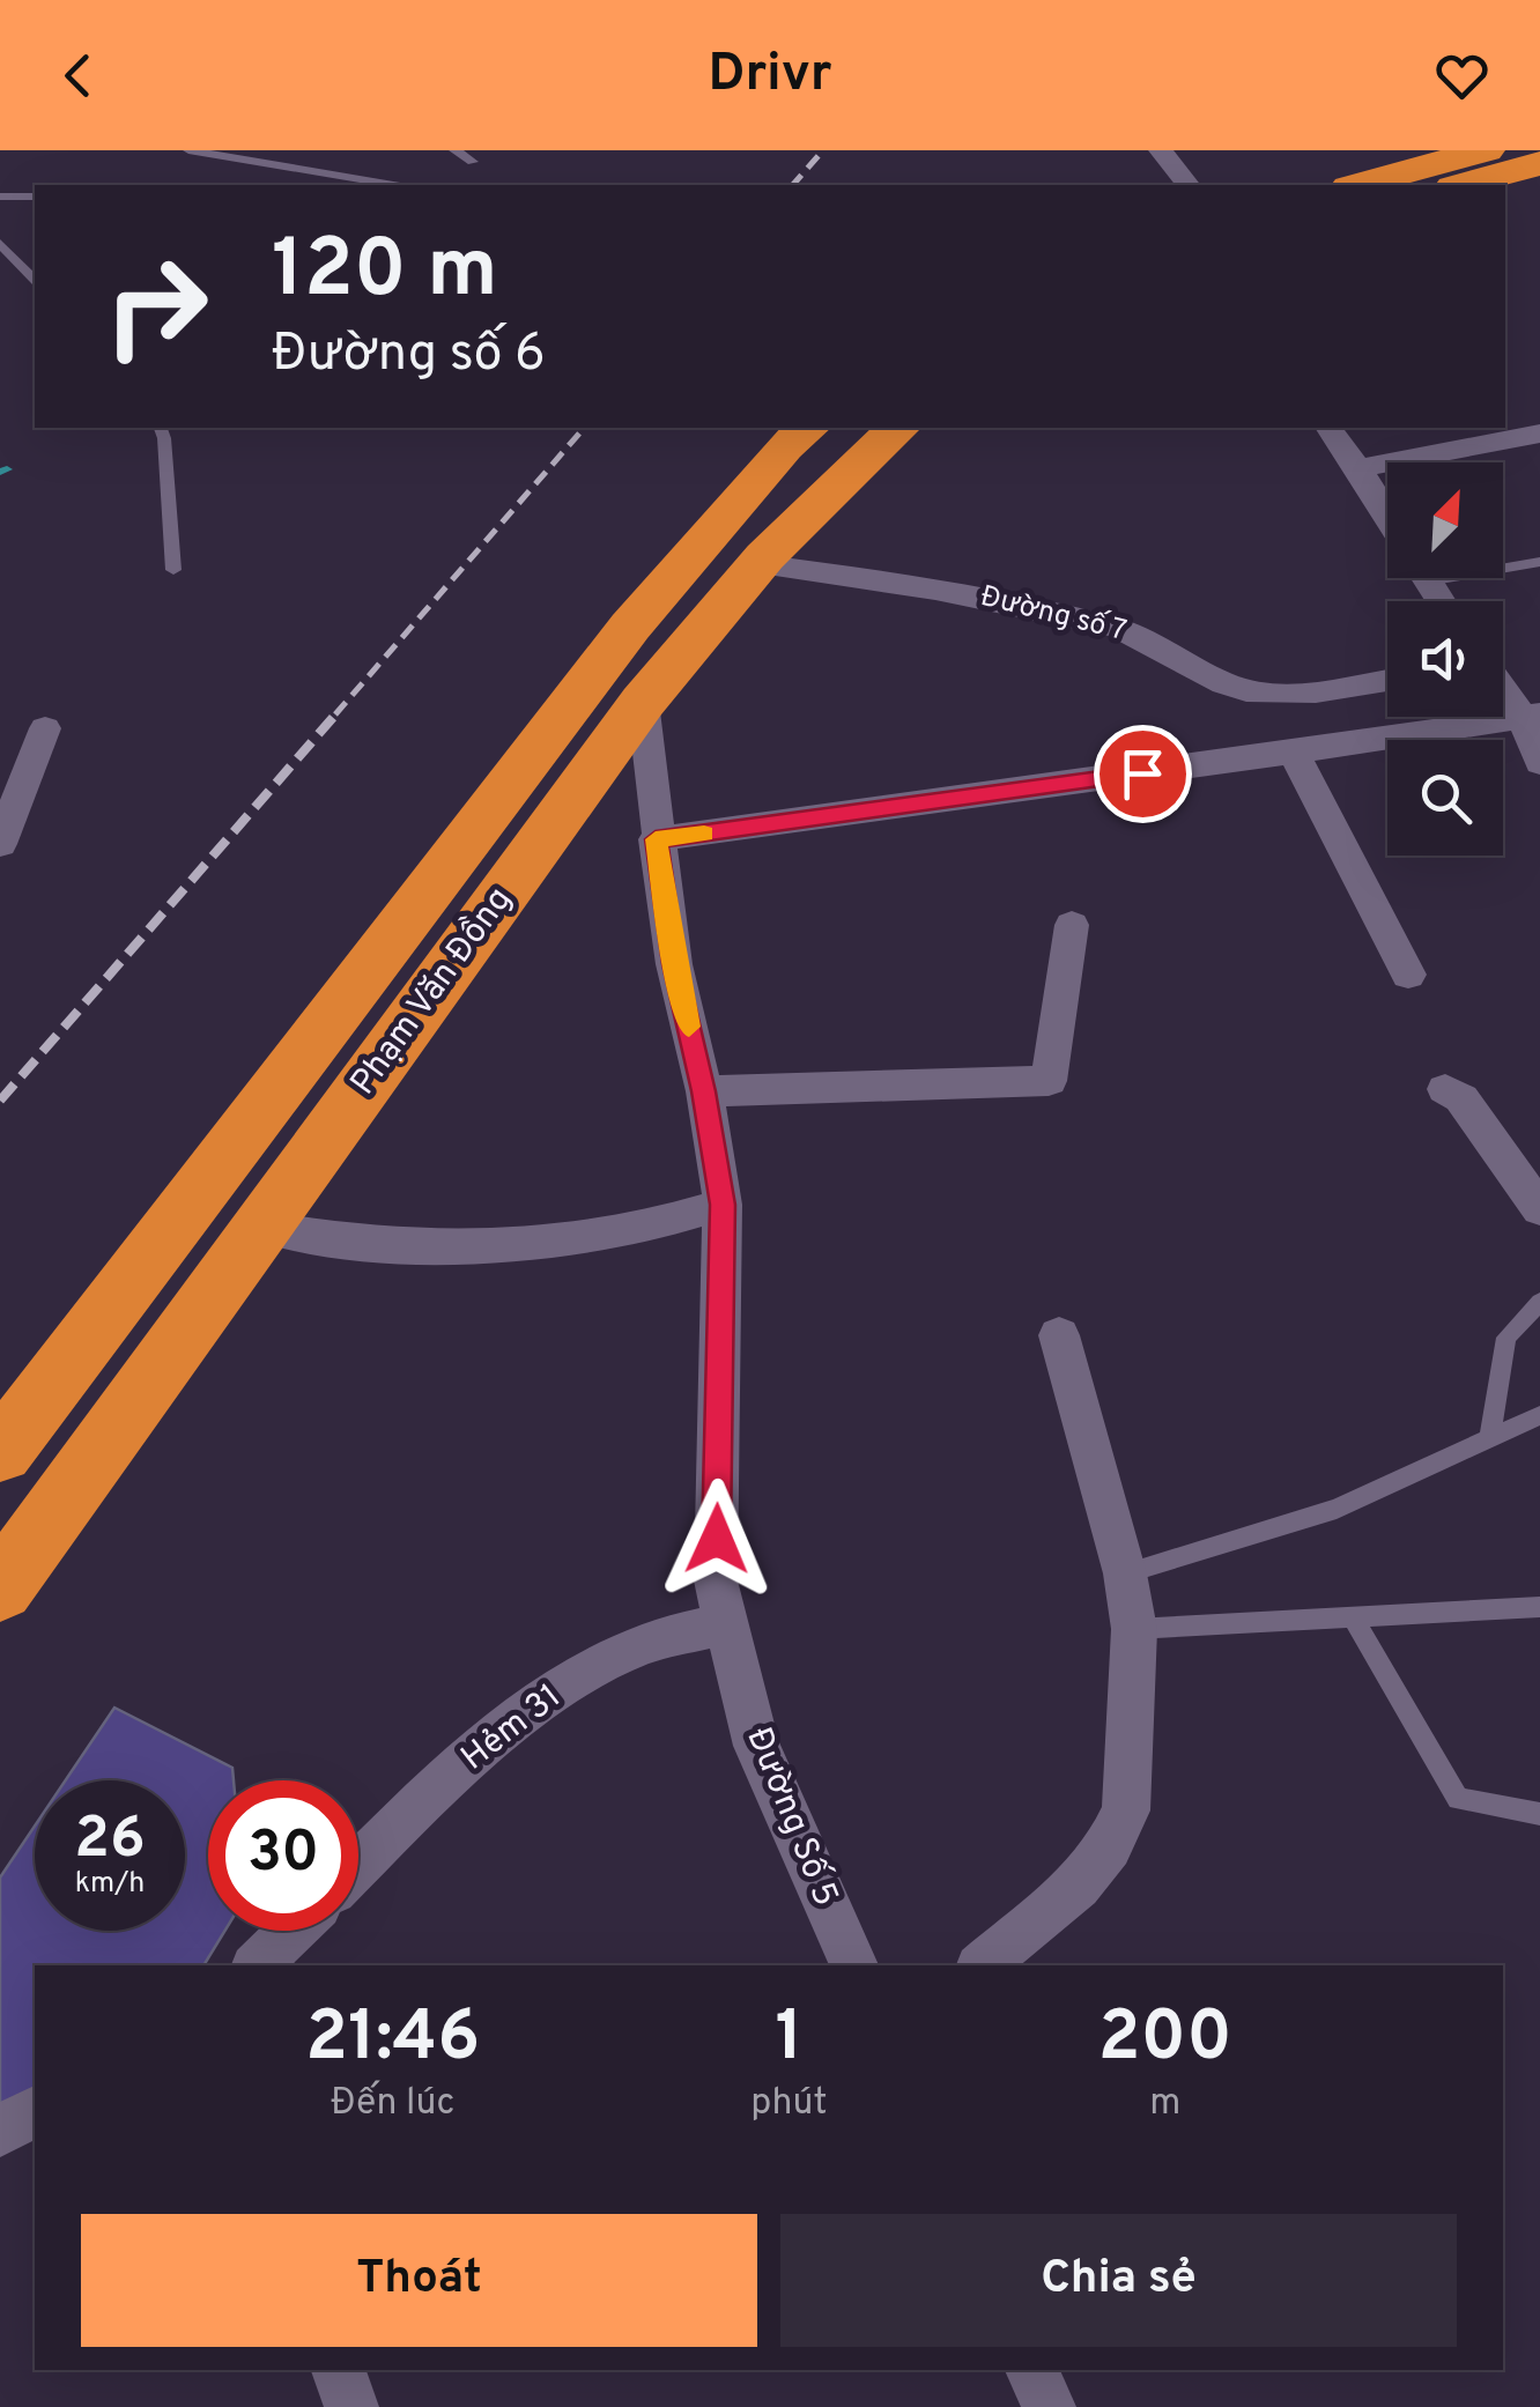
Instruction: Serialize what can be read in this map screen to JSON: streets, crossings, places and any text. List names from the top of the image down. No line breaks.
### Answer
{"streets":{"highway":["Phạm Văn Đồng"],"street":["Đường số 7","Hẻm 31","Đường Số 5"]},"crossings":[["Đường số 7","Phạm Văn Đồng"],["Phạm Văn Đồng","Đường Số 5"],["Hẻm 31","Đường Số 5"]],"north":"top right","page":{"header":"Drivr","turn":["120 m","Đường số 6"],"speed":"26 km/h","limit":"30","eta":["21:46","Đến lúc","1","phút","200","m"],"buttons":["Thoát","Chia sẻ"]}}
